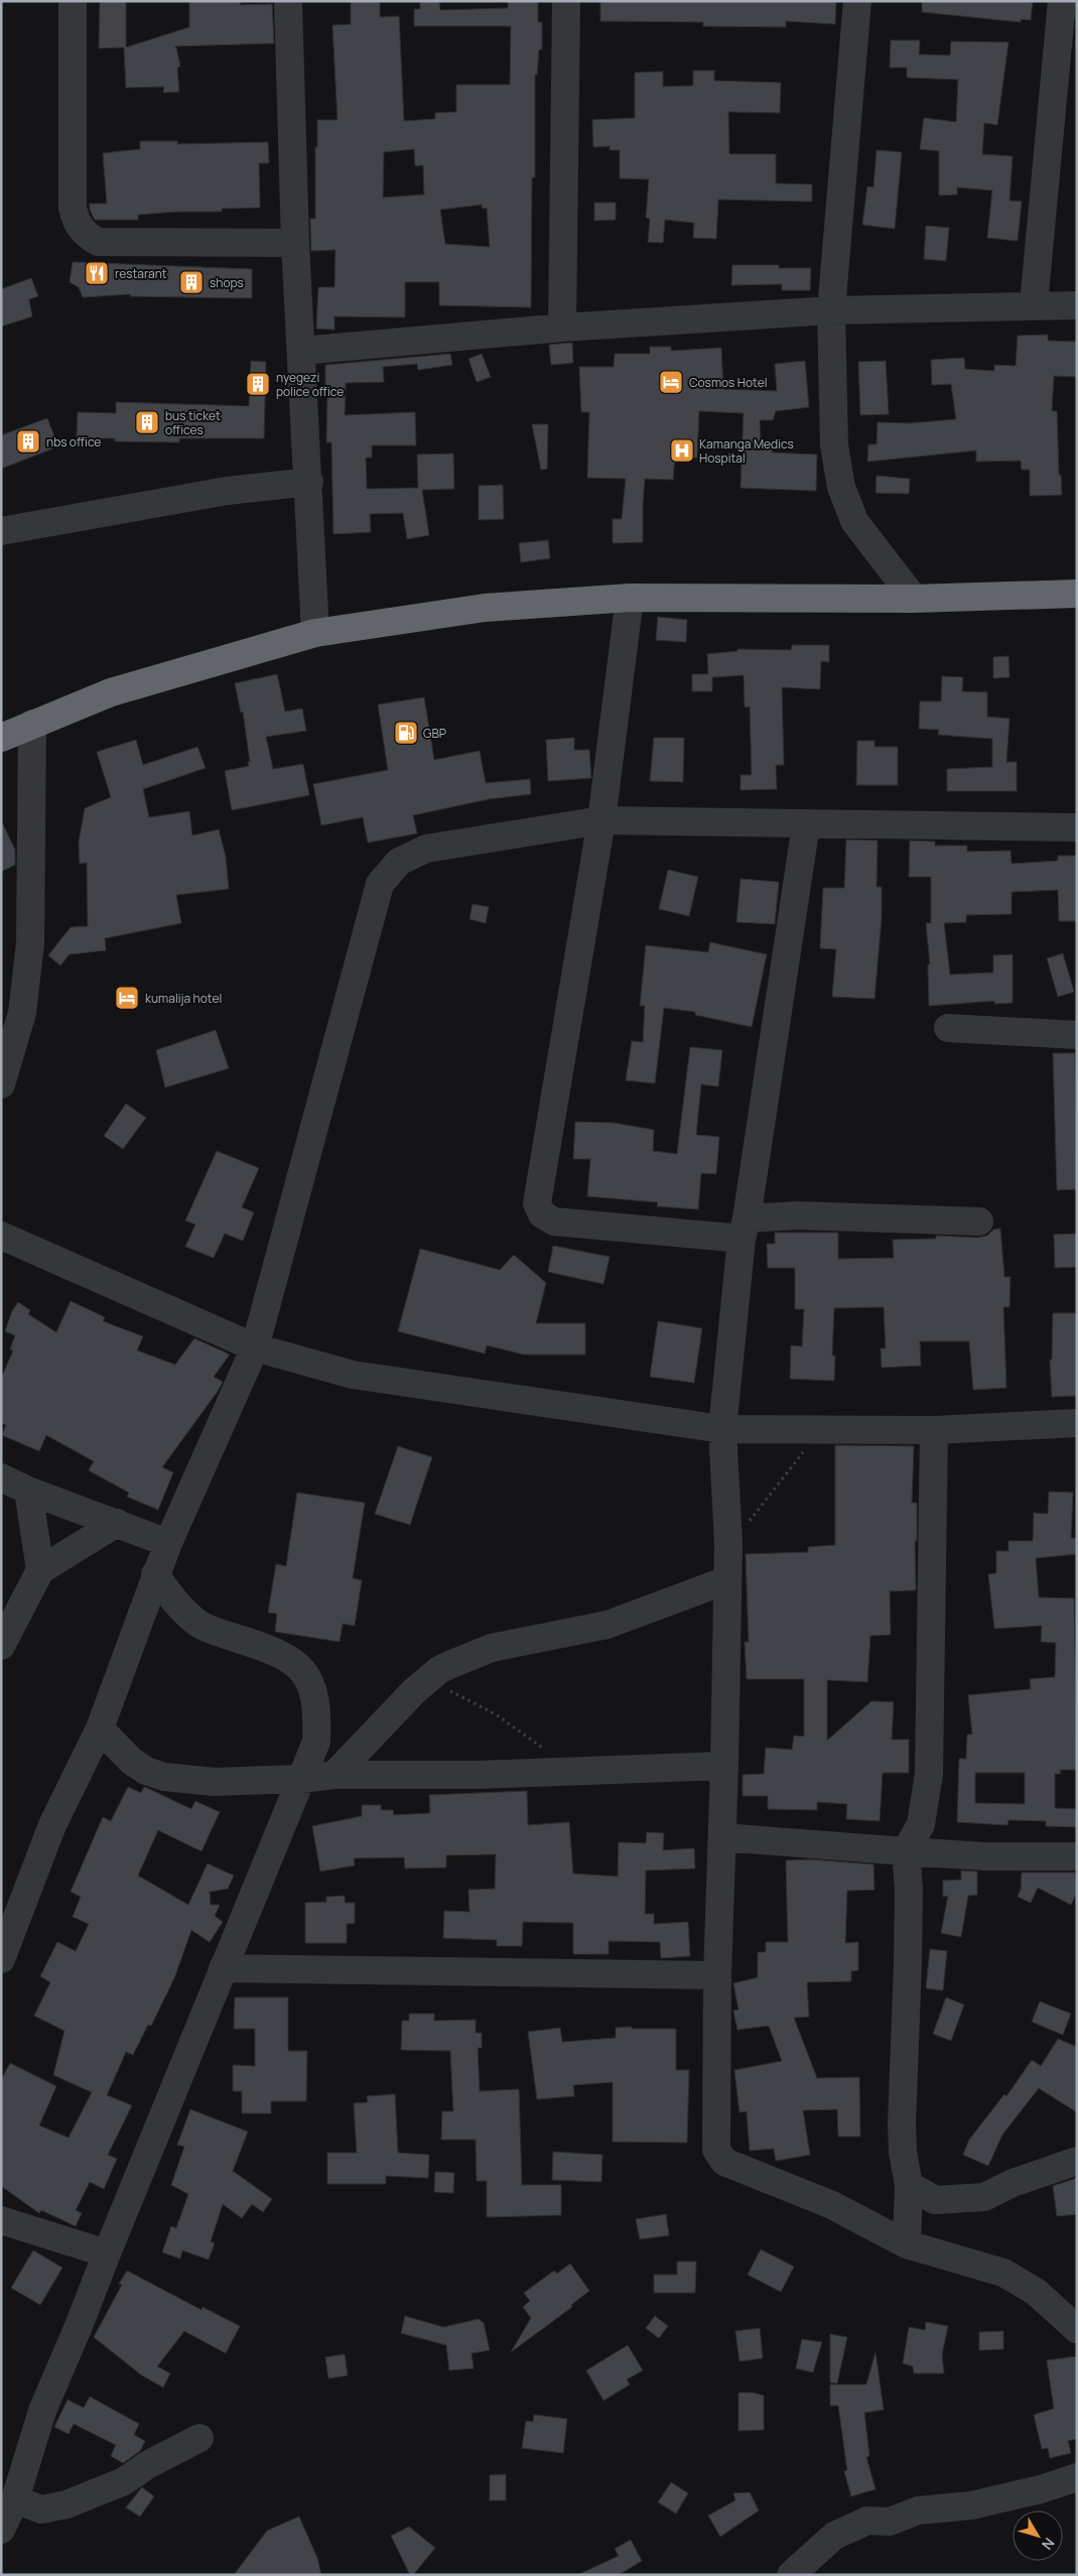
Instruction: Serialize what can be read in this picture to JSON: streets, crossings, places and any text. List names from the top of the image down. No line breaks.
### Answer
{"places":{"restaurant":["restarant"],"building":["shops","nyegezi police office","bus ticket offices","nbs office"],"hotel":["Cosmos Hotel","kumalija hotel"],"hospital":["Kamanga Medics Hospital"],"fuel station":["GBP"]},"north":"bottom right"}
